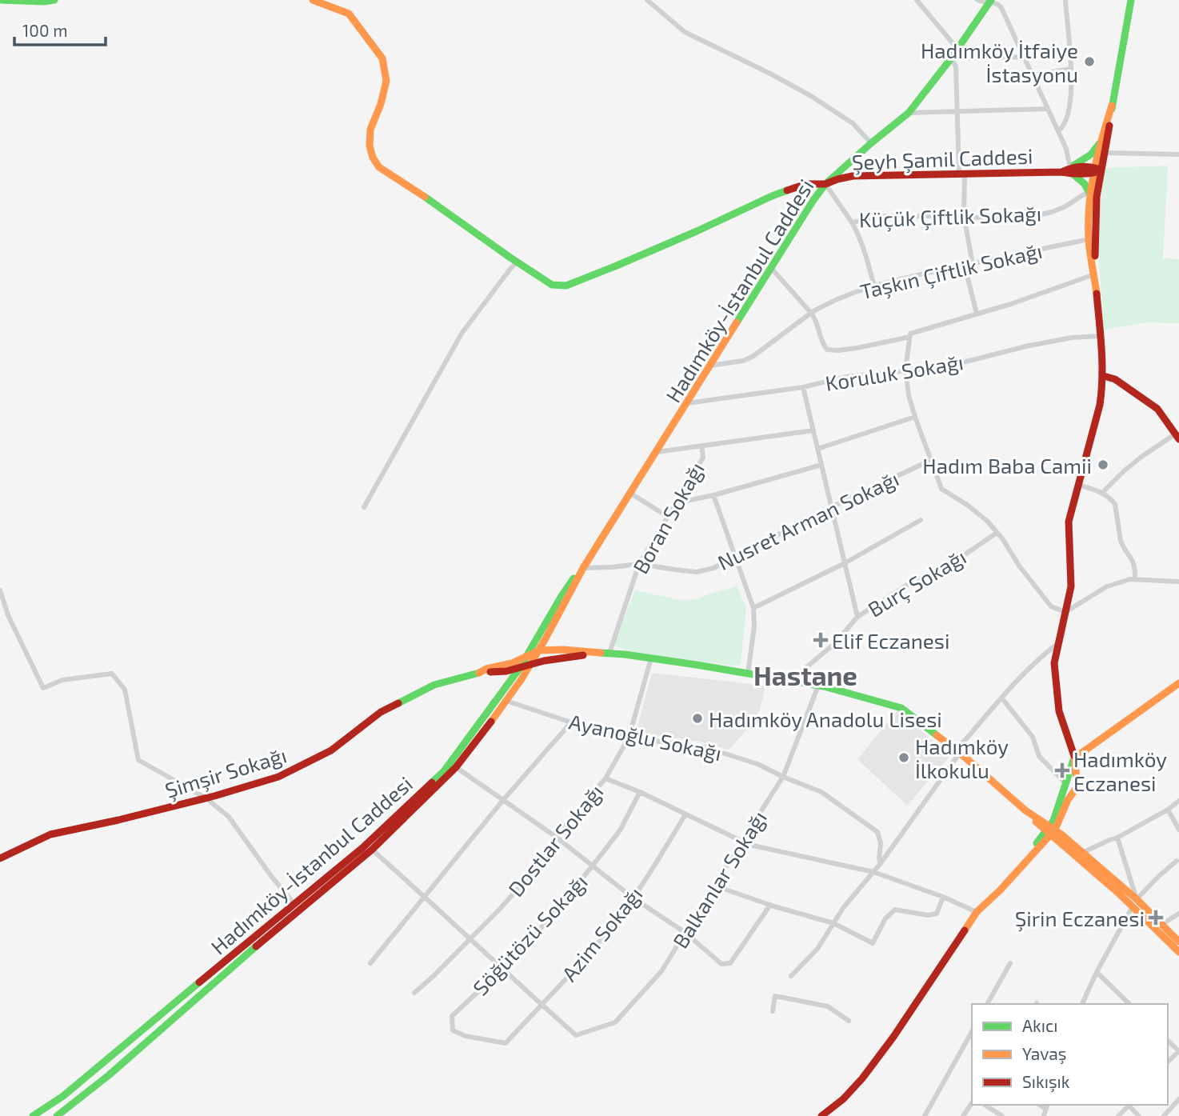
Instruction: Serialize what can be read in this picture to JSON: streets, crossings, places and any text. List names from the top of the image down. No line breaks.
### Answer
{"streets":{"main road":["Şeyh Şamil Caddesi","Hadımköy-İstanbul Caddesi","Şimşir Sokağı"],"street":["Küçük Çiftlik Sokağı","Taşkın Çiftlik Sokağı","Koruluk Sokağı","Boran Sokağı","Nusret Arman Sokağı","Burç Sokağı","Ayanoğlu Sokağı","Dostlar Sokağı","Balkanlar Sokağı","Azim Sokağı","Söğütözü Sokağı"]},"crossings":[["Şeyh Şamil Caddesi","Küçük Çiftlik Sokağı"],["Şeyh Şamil Caddesi","Hadımköy-İstanbul Caddesi"],["Küçük Çiftlik Sokağı","Hadımköy-İstanbul Caddesi"],["Taşkın Çiftlik Sokağı","Hadımköy-İstanbul Caddesi"],["Hadımköy-İstanbul Caddesi","Koruluk Sokağı"],["Hadımköy-İstanbul Caddesi","Nusret Arman Sokağı"],["Hadımköy-İstanbul Caddesi","Ayanoğlu Sokağı"],["Boran Sokağı","Nusret Arman Sokağı"],["Ayanoğlu Sokağı","Dostlar Sokağı"],["Ayanoğlu Sokağı","Balkanlar Sokağı"],["Balkanlar Sokağı","Azim Sokağı"],["Azim Sokağı","Söğütözü Sokağı"]],"districts":["Hastane"],"places":{"other":["Hadımköy İtfaiye İstasyonu","Hadım Baba Camii","Hadımköy Anadolu Lisesi","Hadımköy İlkokulu"],"health":["Elif Eczanesi","Hadımköy Eczanesi","Şirin Eczanesi"]},"legend":["Akıcı","Yavaş","Sıkışık"],"scale_bar":"100 m"}
